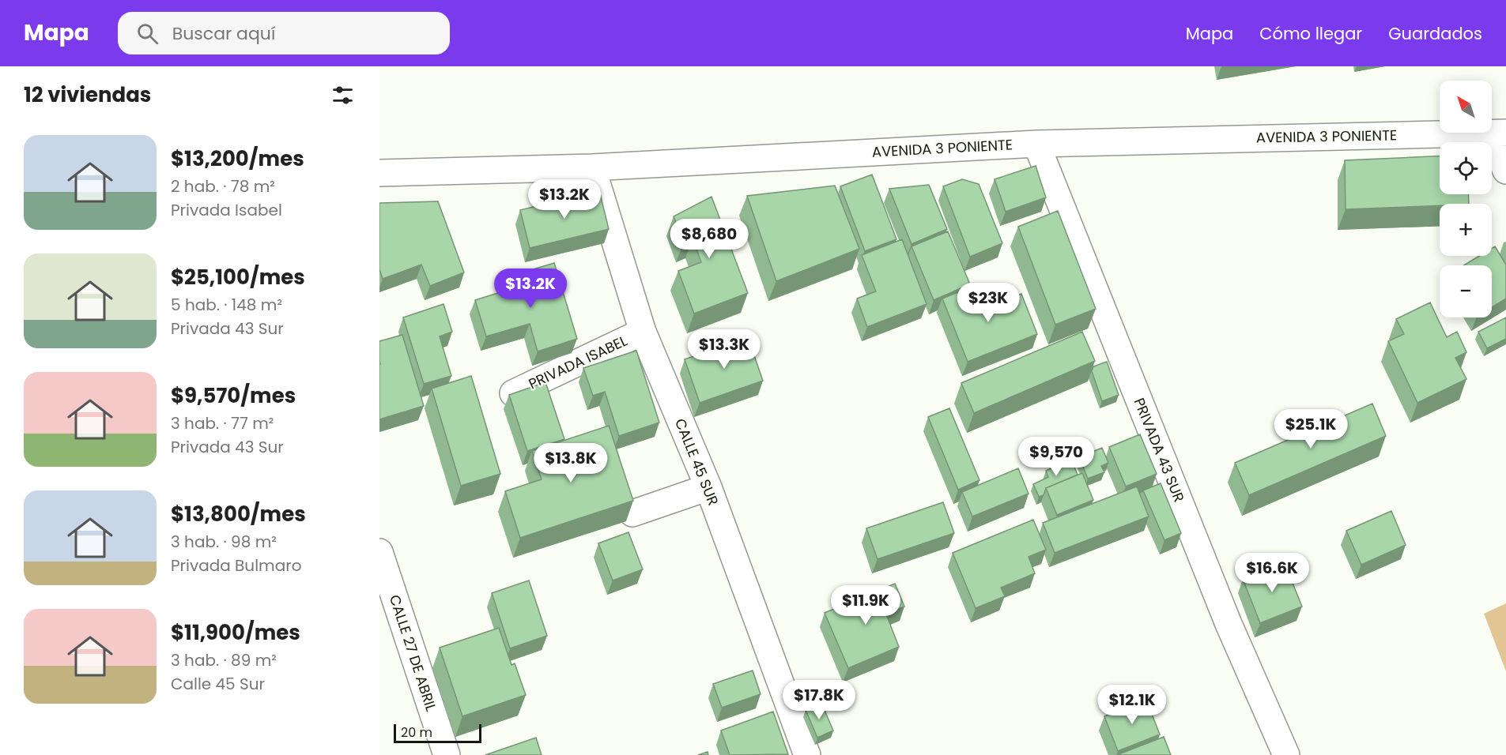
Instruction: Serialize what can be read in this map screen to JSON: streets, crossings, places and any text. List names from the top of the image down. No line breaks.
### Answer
{"streets":{"street":["AVENIDA 3 PONIENTE","PRIVADA ISABEL","PRIVADA 43 SUR","CALLE 45 SUR","CALLE 27 DE ABRIL"]},"crossings":[["AVENIDA 3 PONIENTE","PRIVADA 43 SUR"],["AVENIDA 3 PONIENTE","CALLE 45 SUR"],["PRIVADA ISABEL","CALLE 45 SUR"]],"scale_bar":"20 m","north":"top left","page":{"header":"Mapa","search":"Buscar aquí","nav":["Mapa","Cómo llegar","Guardados"],"heading":"12 viviendas","map_buttons":["+","−"],"list":[{"name":"$13,200/mes","note":"2 hab. · 78 m² · Privada Isabel"},{"name":"$25,100/mes","note":"5 hab. · 148 m² · Privada 43 Sur"},{"name":"$9,570/mes","note":"3 hab. · 77 m² · Privada 43 Sur"},{"name":"$13,800/mes","note":"3 hab. · 98 m² · Privada Bulmaro"},{"name":"$11,900/mes","note":"3 hab. · 89 m² · Calle 45 Sur"}],"price":["$13.2K","$8,680","$13.2K","$23K","$13.3K","$25.1K","$9,570","$13.8K","$16.6K","$11.9K","$17.8K","$12.1K"],"scale":"20 m"}}
